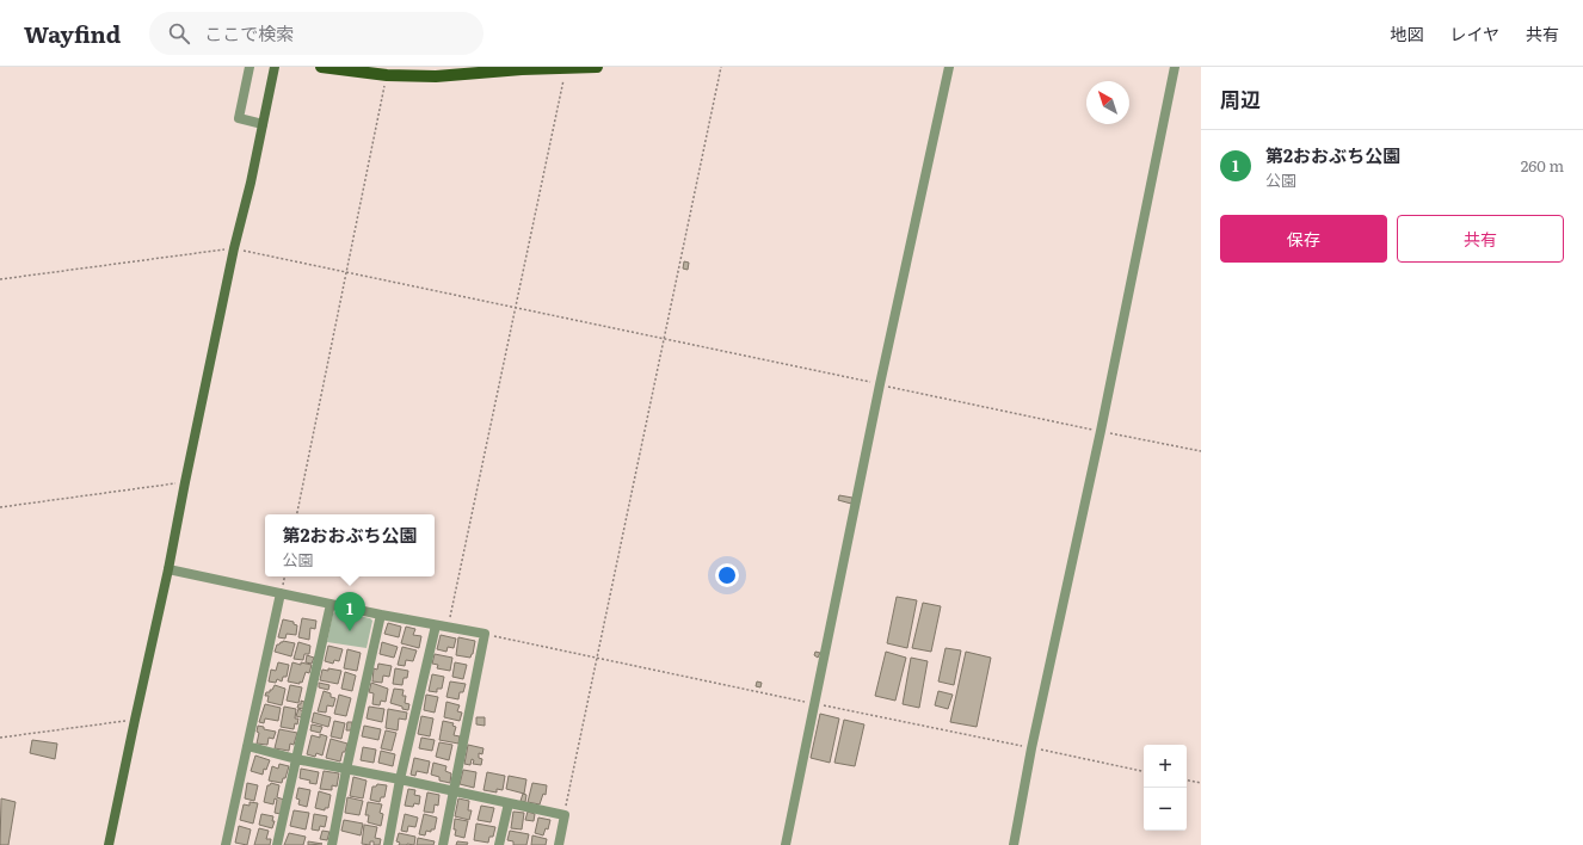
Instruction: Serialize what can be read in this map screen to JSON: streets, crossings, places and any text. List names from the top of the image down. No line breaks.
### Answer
{"north":"top left","page":{"header":"Wayfind","search":"ここで検索","nav":["地図","レイヤ","共有"],"heading":"周辺","list":[{"mark":"1","name":"第2おおぶち公園","note":"公園","value":"260 m"}],"buttons":["保存","共有"],"popup":["第2おおぶち公園","公園"],"pins":"1","map_buttons":["+","−"]}}
